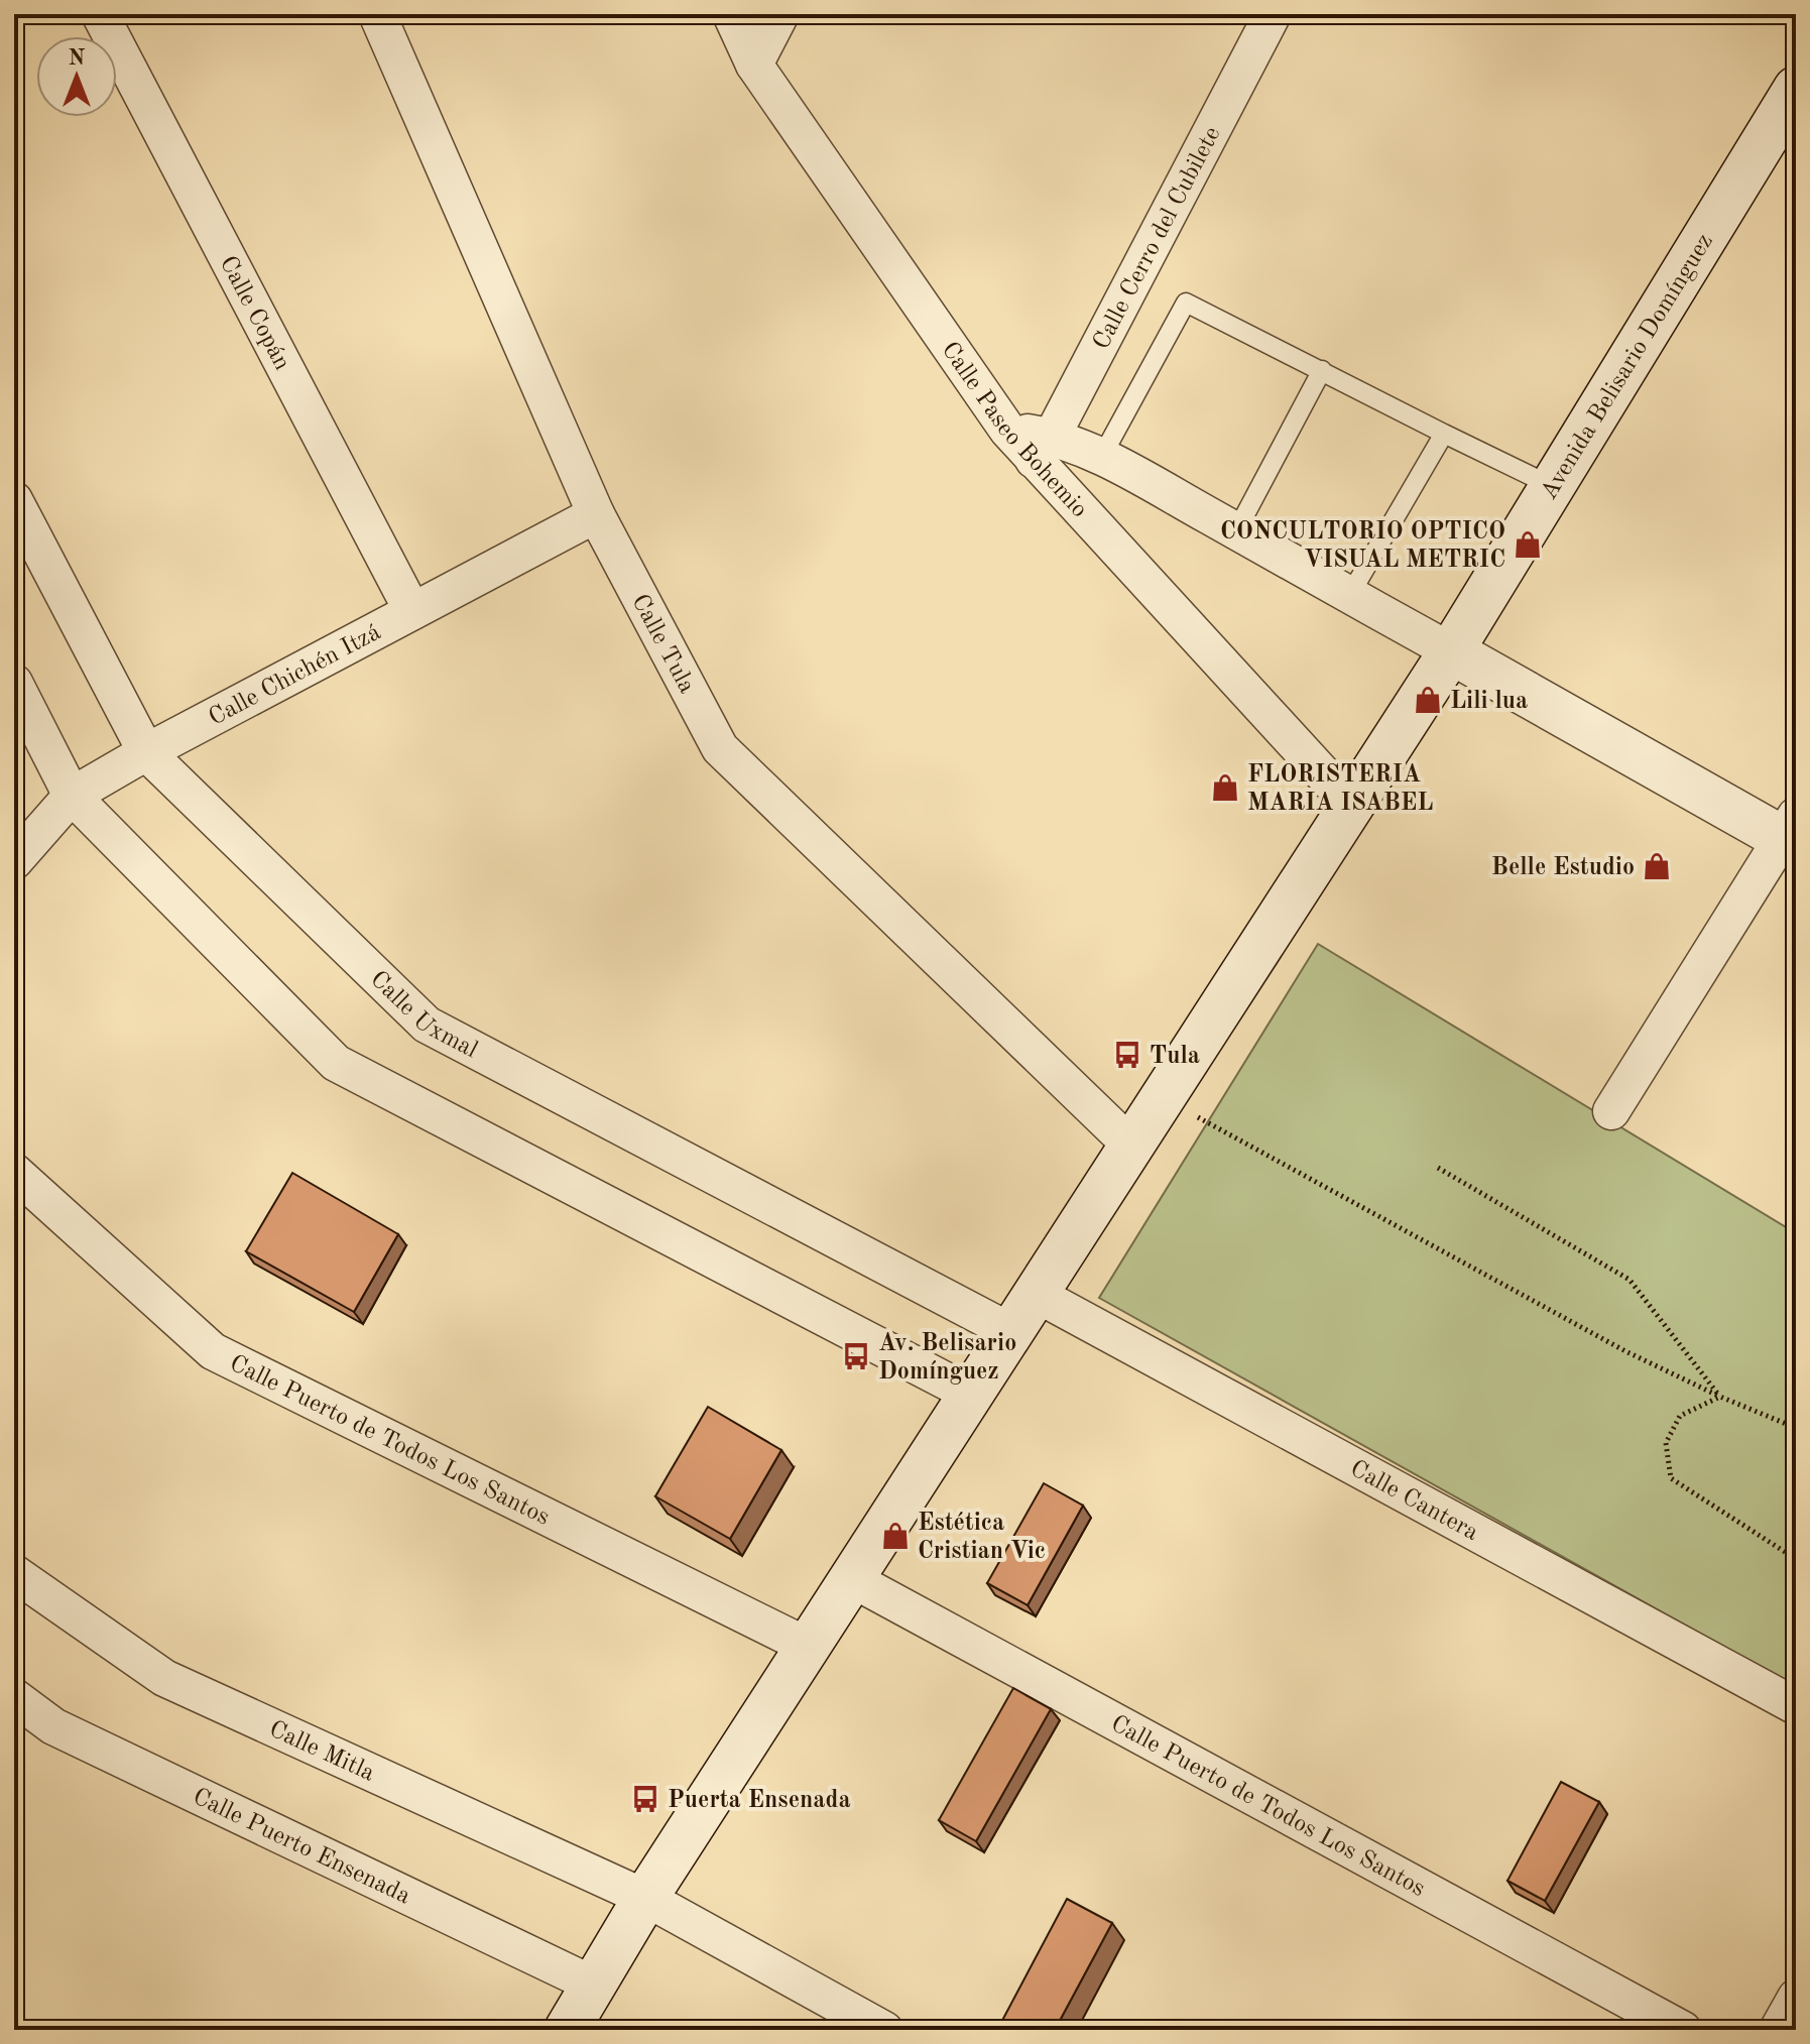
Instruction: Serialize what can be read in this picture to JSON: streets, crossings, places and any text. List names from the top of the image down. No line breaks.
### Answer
{"streets":{"main road":["Avenida Belisario Domínguez"],"street":["Calle Cerro del Cubilete","Calle Copán","Calle Paseo Bohemio","Calle Tula","Calle Chichén Itzá","Calle Uxmal","Calle Puerto de Todos Los Santos","Calle Cantera","Calle Mitla","Calle Puerto Ensenada"]},"crossings":[["Calle Cerro del Cubilete","Calle Paseo Bohemio"],["Calle Copán","Calle Chichén Itzá"],["Avenida Belisario Domínguez","Calle Paseo Bohemio"],["Avenida Belisario Domínguez","Calle Tula"],["Avenida Belisario Domínguez","Calle Uxmal"],["Avenida Belisario Domínguez","Calle Puerto de Todos Los Santos"],["Avenida Belisario Domínguez","Calle Cantera"],["Avenida Belisario Domínguez","Calle Mitla"],["Avenida Belisario Domínguez","Calle Puerto Ensenada"],["Calle Tula","Calle Chichén Itzá"],["Calle Chichén Itzá","Calle Uxmal"]],"places":{"shop":["CONCULTORIO OPTICO VISUAL METRIC","Lili lua","FLORISTERIA MARIA ISABEL","Belle Estudio","Estética Cristian Vic"],"bus stop":["Tula","Av. Belisario Domínguez","Puerta Ensenada"]},"north":"top"}
